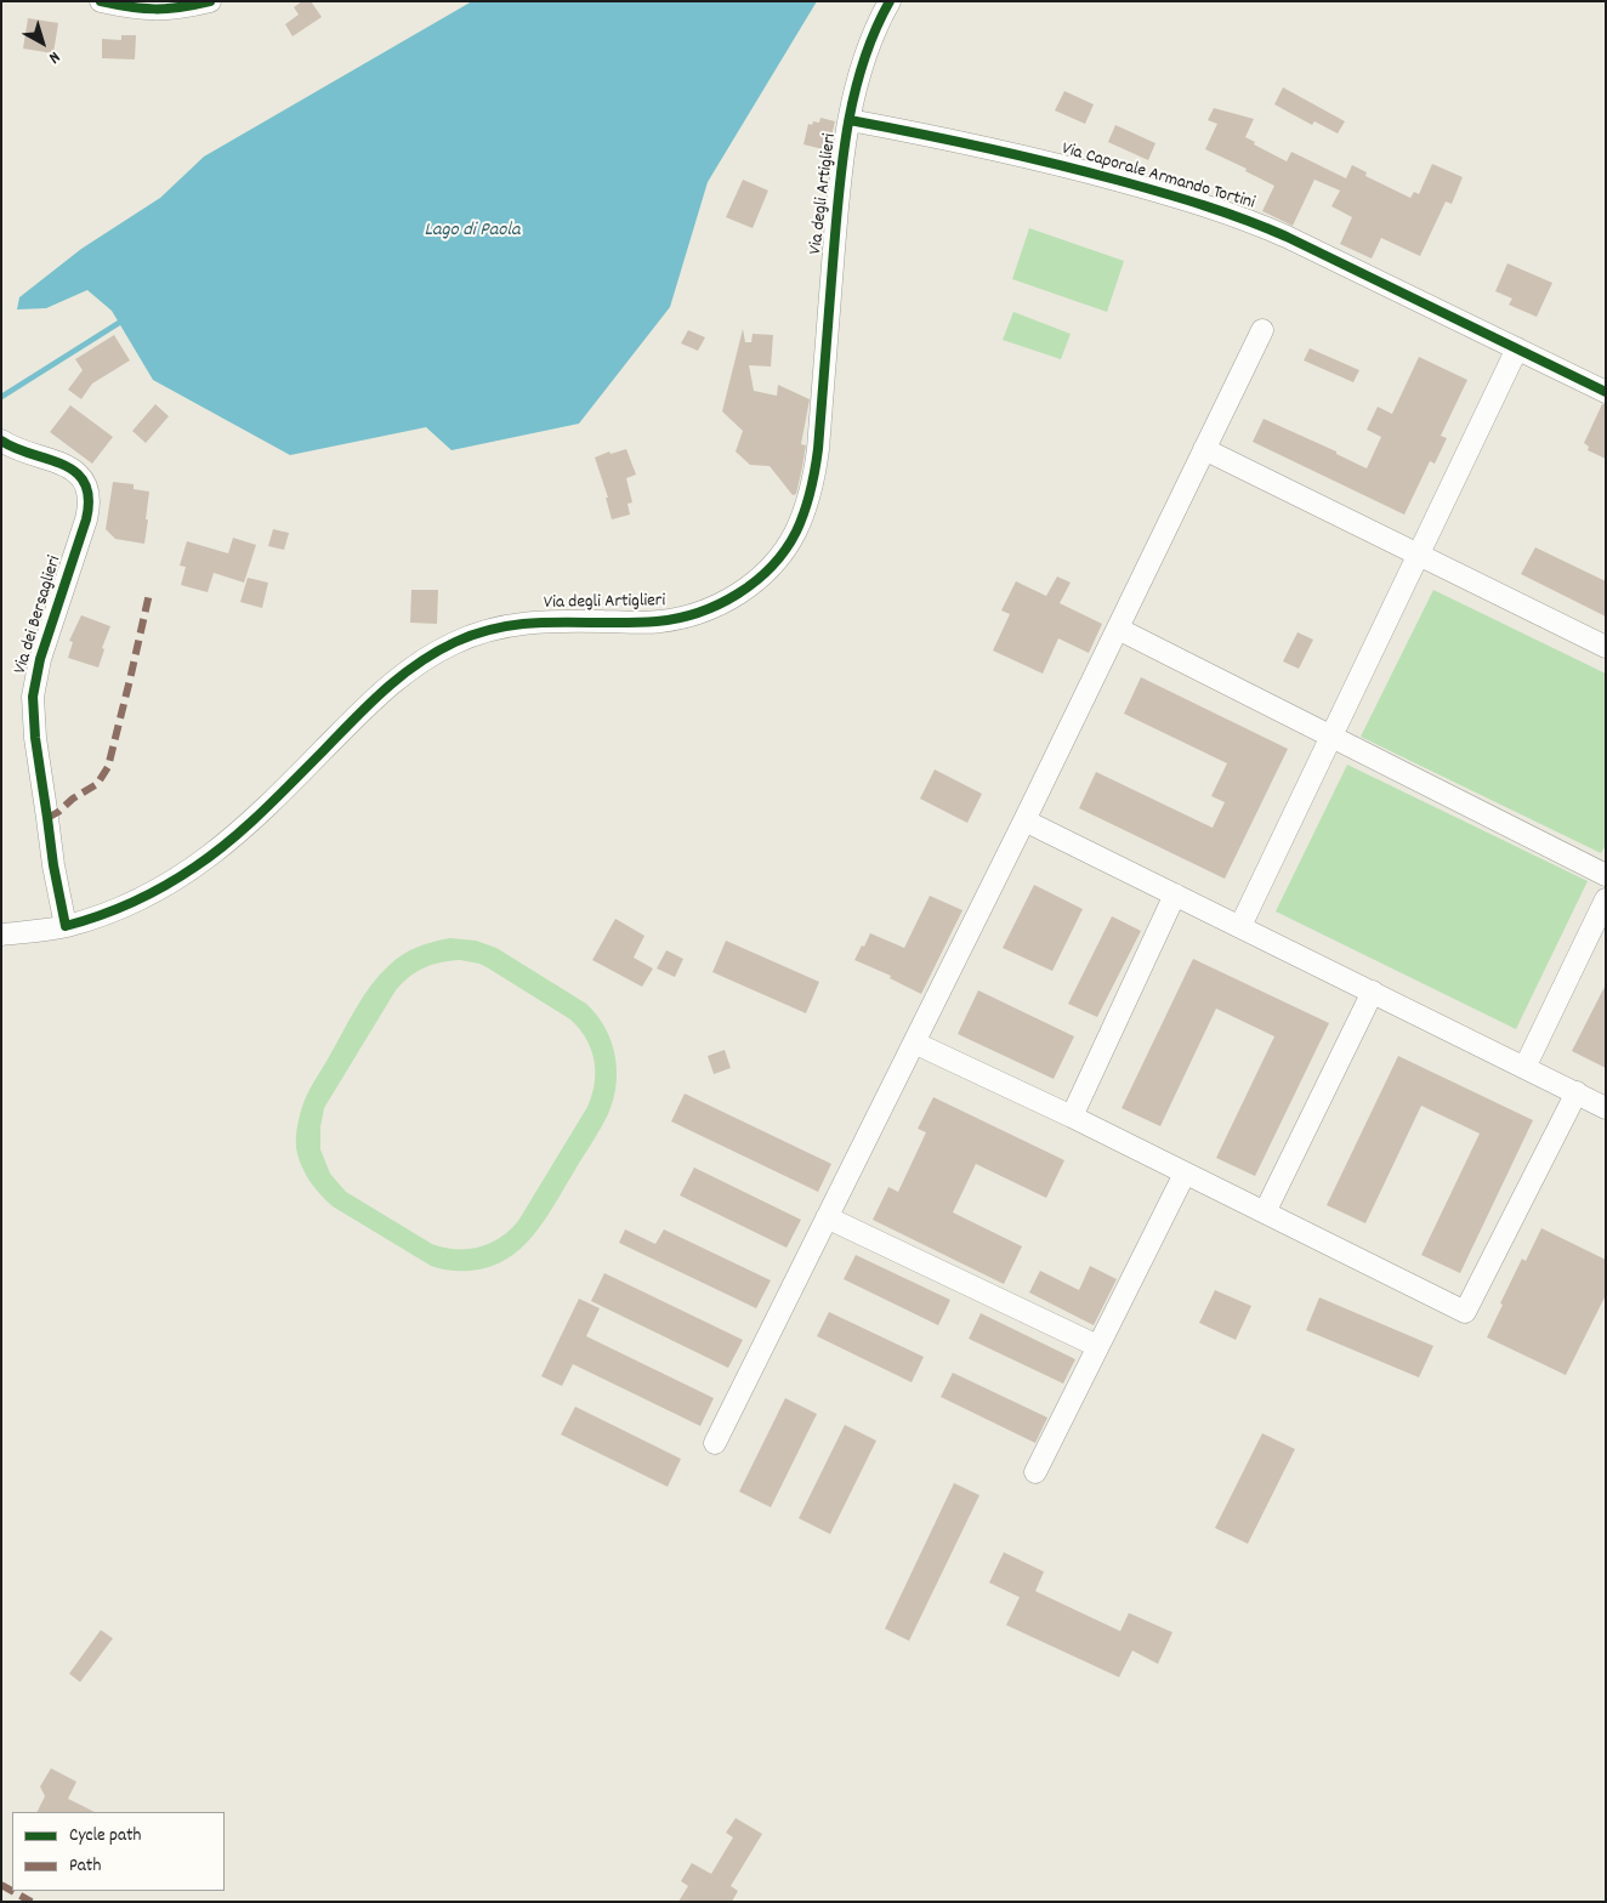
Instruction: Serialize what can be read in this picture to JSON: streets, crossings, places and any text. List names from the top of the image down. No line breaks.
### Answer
{"streets":{"street":["Via Caporale Armando Tortini","Via degli Artiglieri","Via dei Bersaglieri"]},"crossings":[["Via Caporale Armando Tortini","Via degli Artiglieri"],["Via degli Artiglieri","Via dei Bersaglieri"]],"water":["Lago di Paola"],"legend":["Cycle path","Path"],"north":"bottom right"}
